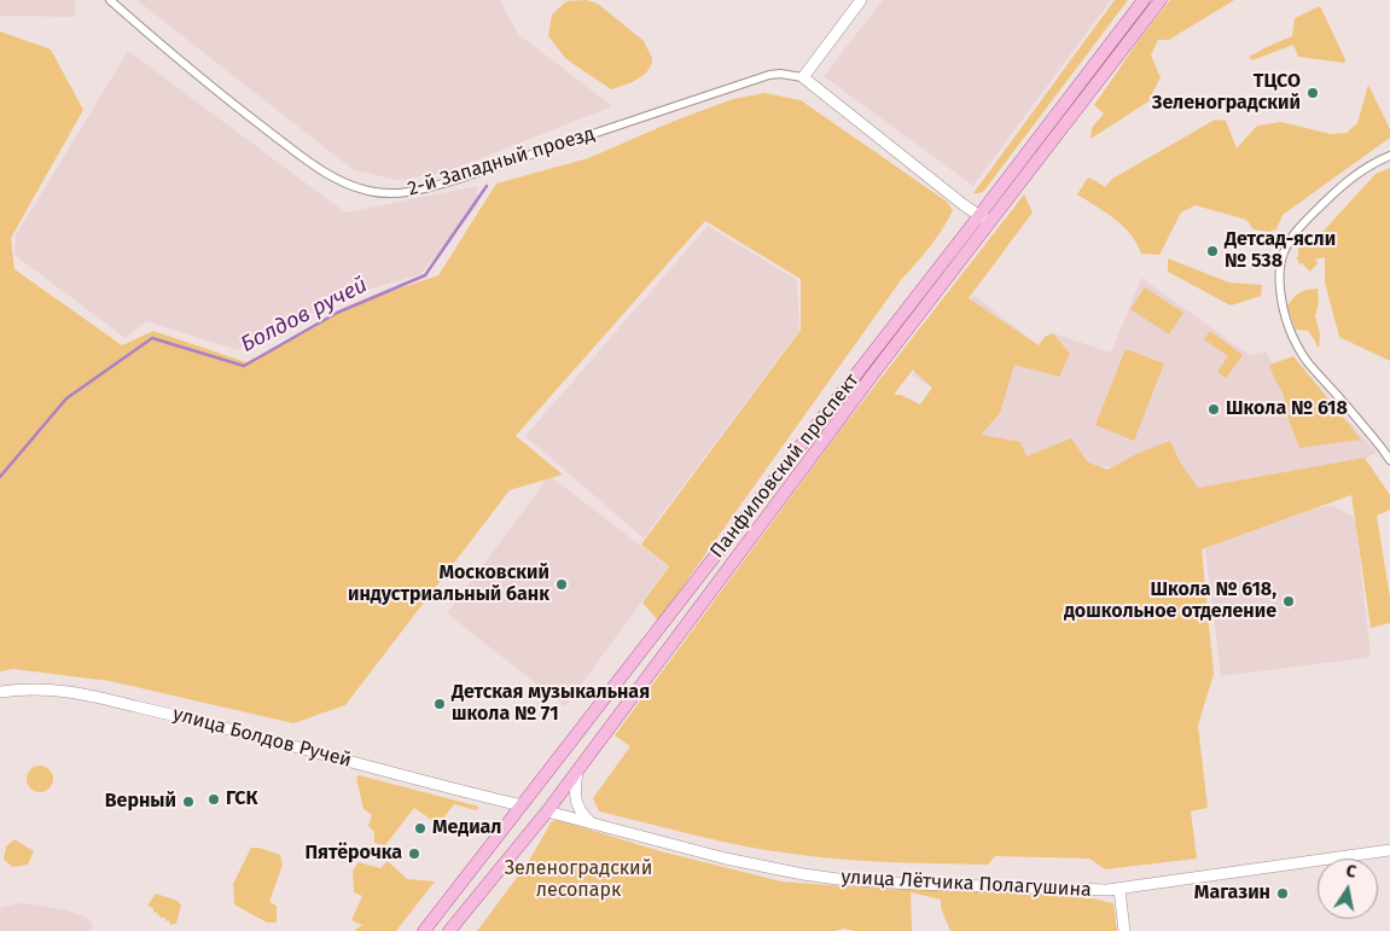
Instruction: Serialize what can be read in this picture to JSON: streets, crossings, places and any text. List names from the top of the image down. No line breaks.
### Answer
{"streets":{"main road":["Панфиловский проспект"],"street":["2-й Западный проезд","улица Болдов Ручей","улица Лётчика Полагушина"]},"crossings":[["Панфиловский проспект","улица Болдов Ручей"],["Панфиловский проспект","улица Лётчика Полагушина"]],"water":["Болдов ручей"],"parks":["Зеленоградский лесопарк"],"places":["ТЦСО Зеленоградский","Детсад-ясли № 538","Школа № 618","Московский индустриальный банк","Школа № 618, дошкольное отделение","Детская музыкальная школа № 71","ГСК","Верный","Медиал","Пятёрочка","Магазин"],"north":"top"}
